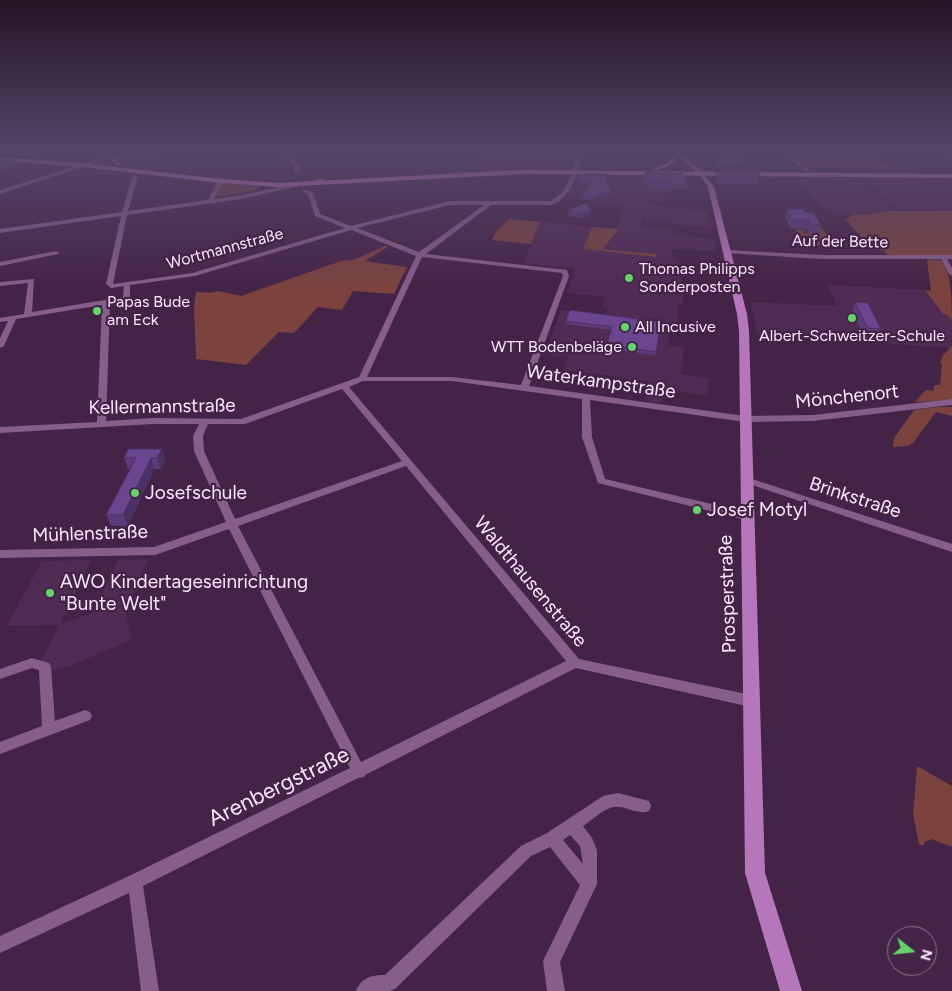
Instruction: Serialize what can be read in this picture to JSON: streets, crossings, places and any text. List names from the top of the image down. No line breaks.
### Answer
{"streets":{"main road":["Prosperstraße"],"street":["Auf der Bette","Wortmannstraße","Waterkampstraße","Mönchenort","Kellermannstraße","Brinkstraße","Mühlenstraße","Waldthausenstraße","Arenbergstraße"]},"crossings":[["Auf der Bette","Prosperstraße"],["Waterkampstraße","Mönchenort"],["Waterkampstraße","Kellermannstraße"],["Waterkampstraße","Prosperstraße"],["Mönchenort","Prosperstraße"],["Kellermannstraße","Waldthausenstraße"],["Brinkstraße","Prosperstraße"],["Mühlenstraße","Waldthausenstraße"],["Waldthausenstraße","Prosperstraße"],["Waldthausenstraße","Arenbergstraße"]],"places":["Thomas Philipps Sonderposten","Papas Bude am Eck","Albert-Schweitzer-Schule","All Incusive","WTT Bodenbeläge","Josefschule","Josef Motyl","AWO Kindertageseinrichtung \"Bunte Welt\""],"north":"right"}
